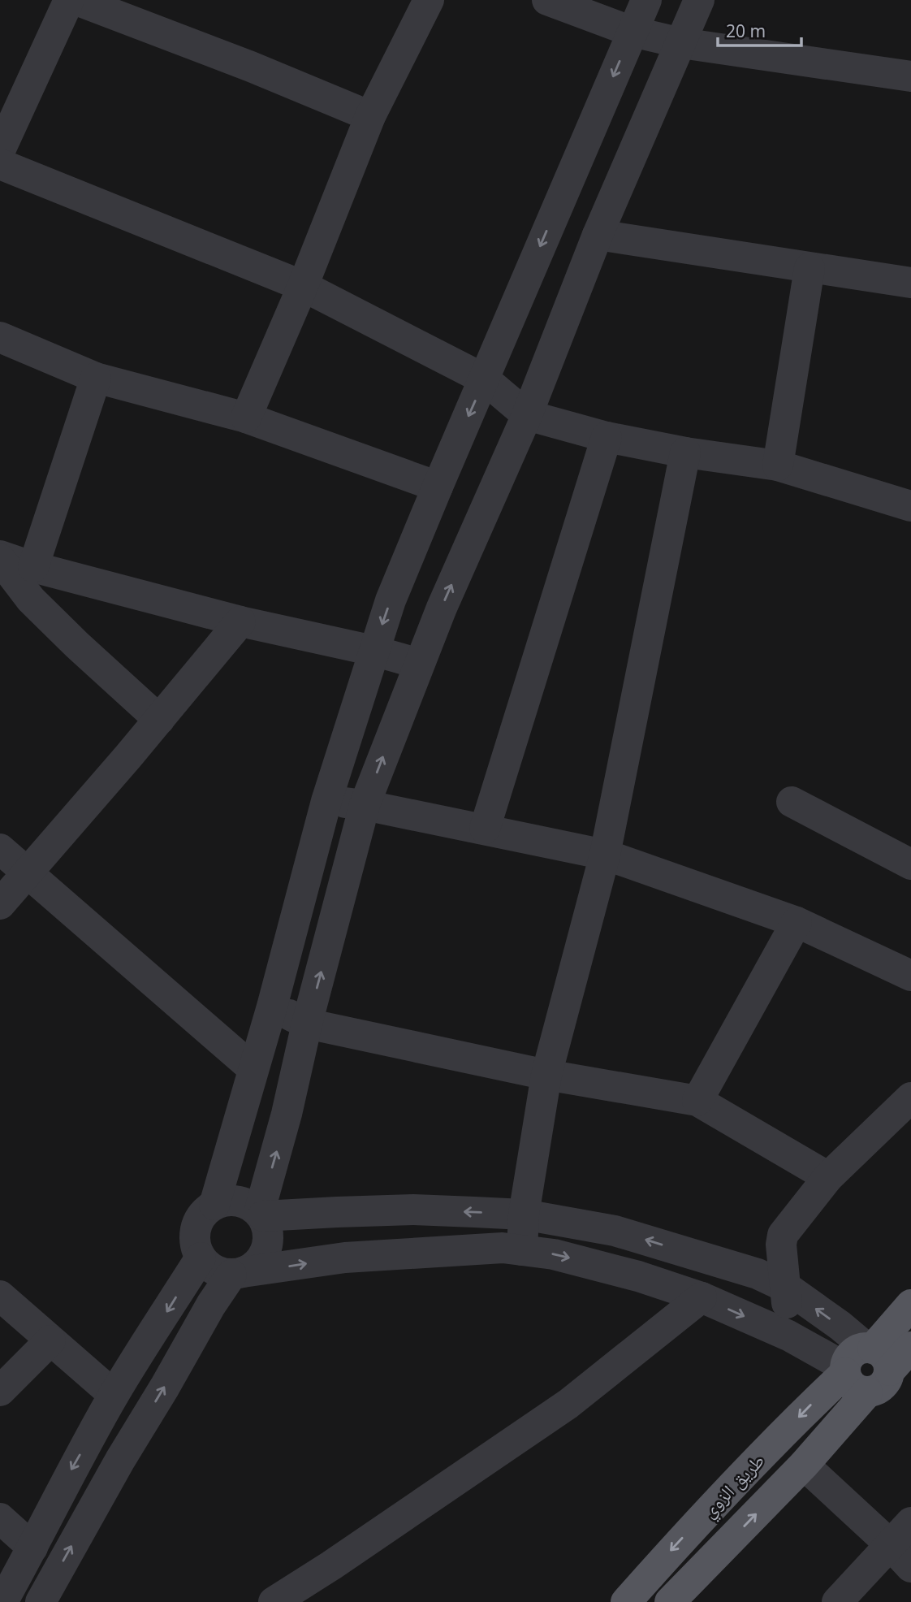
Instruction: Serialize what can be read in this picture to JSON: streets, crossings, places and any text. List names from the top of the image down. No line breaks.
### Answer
{"streets":{"main road":["طريق الزوي"]},"scale_bar":"20 m"}
